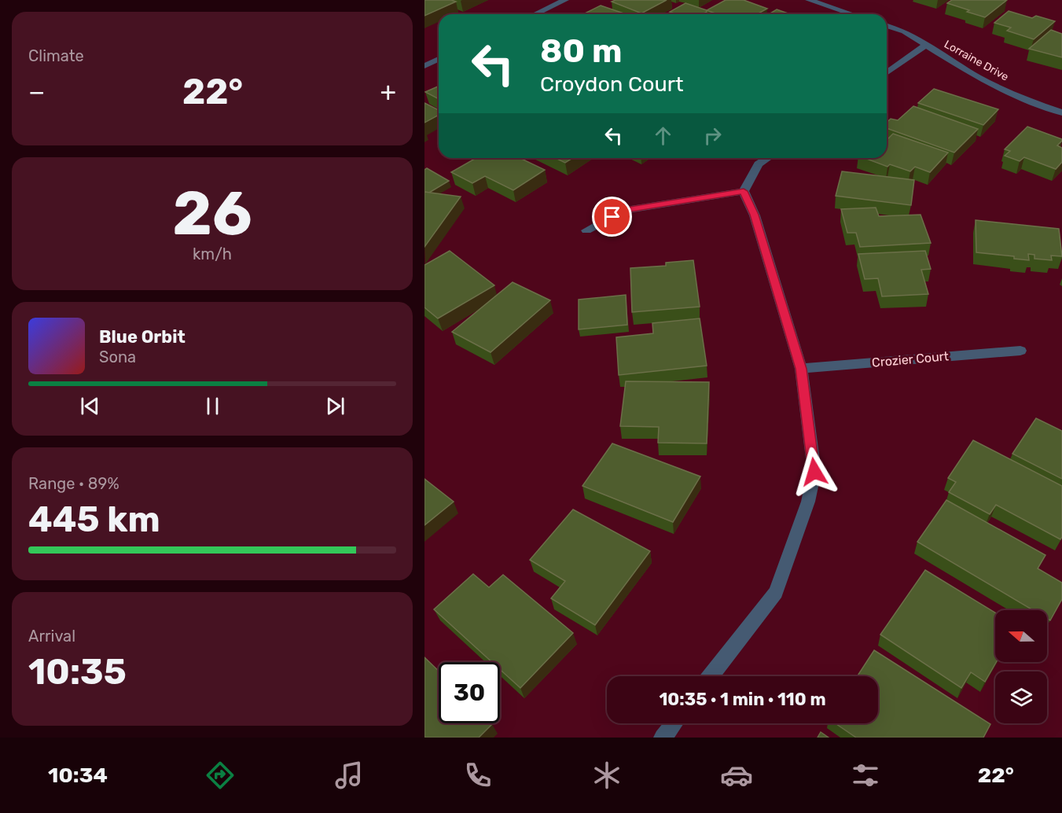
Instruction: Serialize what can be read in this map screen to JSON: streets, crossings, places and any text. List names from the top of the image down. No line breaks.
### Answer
{"streets":{"street":["Lorraine Drive","Crozier Court"]},"north":"left","page":{"tile":["Climate",["26","km/h"],["Range · 89%","445 km"],["Arrival","10:35"]],"turn":["80 m","Croydon Court"],"heat":["−","22°","+"],"song":["Blue Orbit","Sona"],"limit":"30","trip":"10:35 · 1 min · 110 m","tabs":["10:34","22°"]}}
